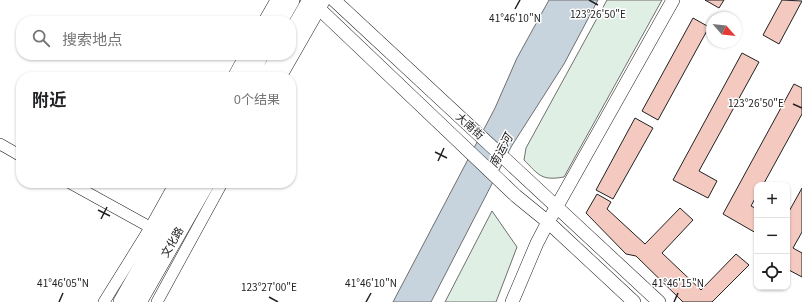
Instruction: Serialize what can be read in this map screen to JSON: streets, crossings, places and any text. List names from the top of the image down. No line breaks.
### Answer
{"streets":{"main road":["文化路"],"street":["大南街"]},"water":["南运河"],"north":"bottom right","page":{"search":"搜索地点","heading":["附近","0个结果"],"map_buttons":["+","−"]},"coordinates":["123°26'50\"E","41°46'10\"N","41°46'05\"N","41°46'15\"N","123°27'00\"E"]}
